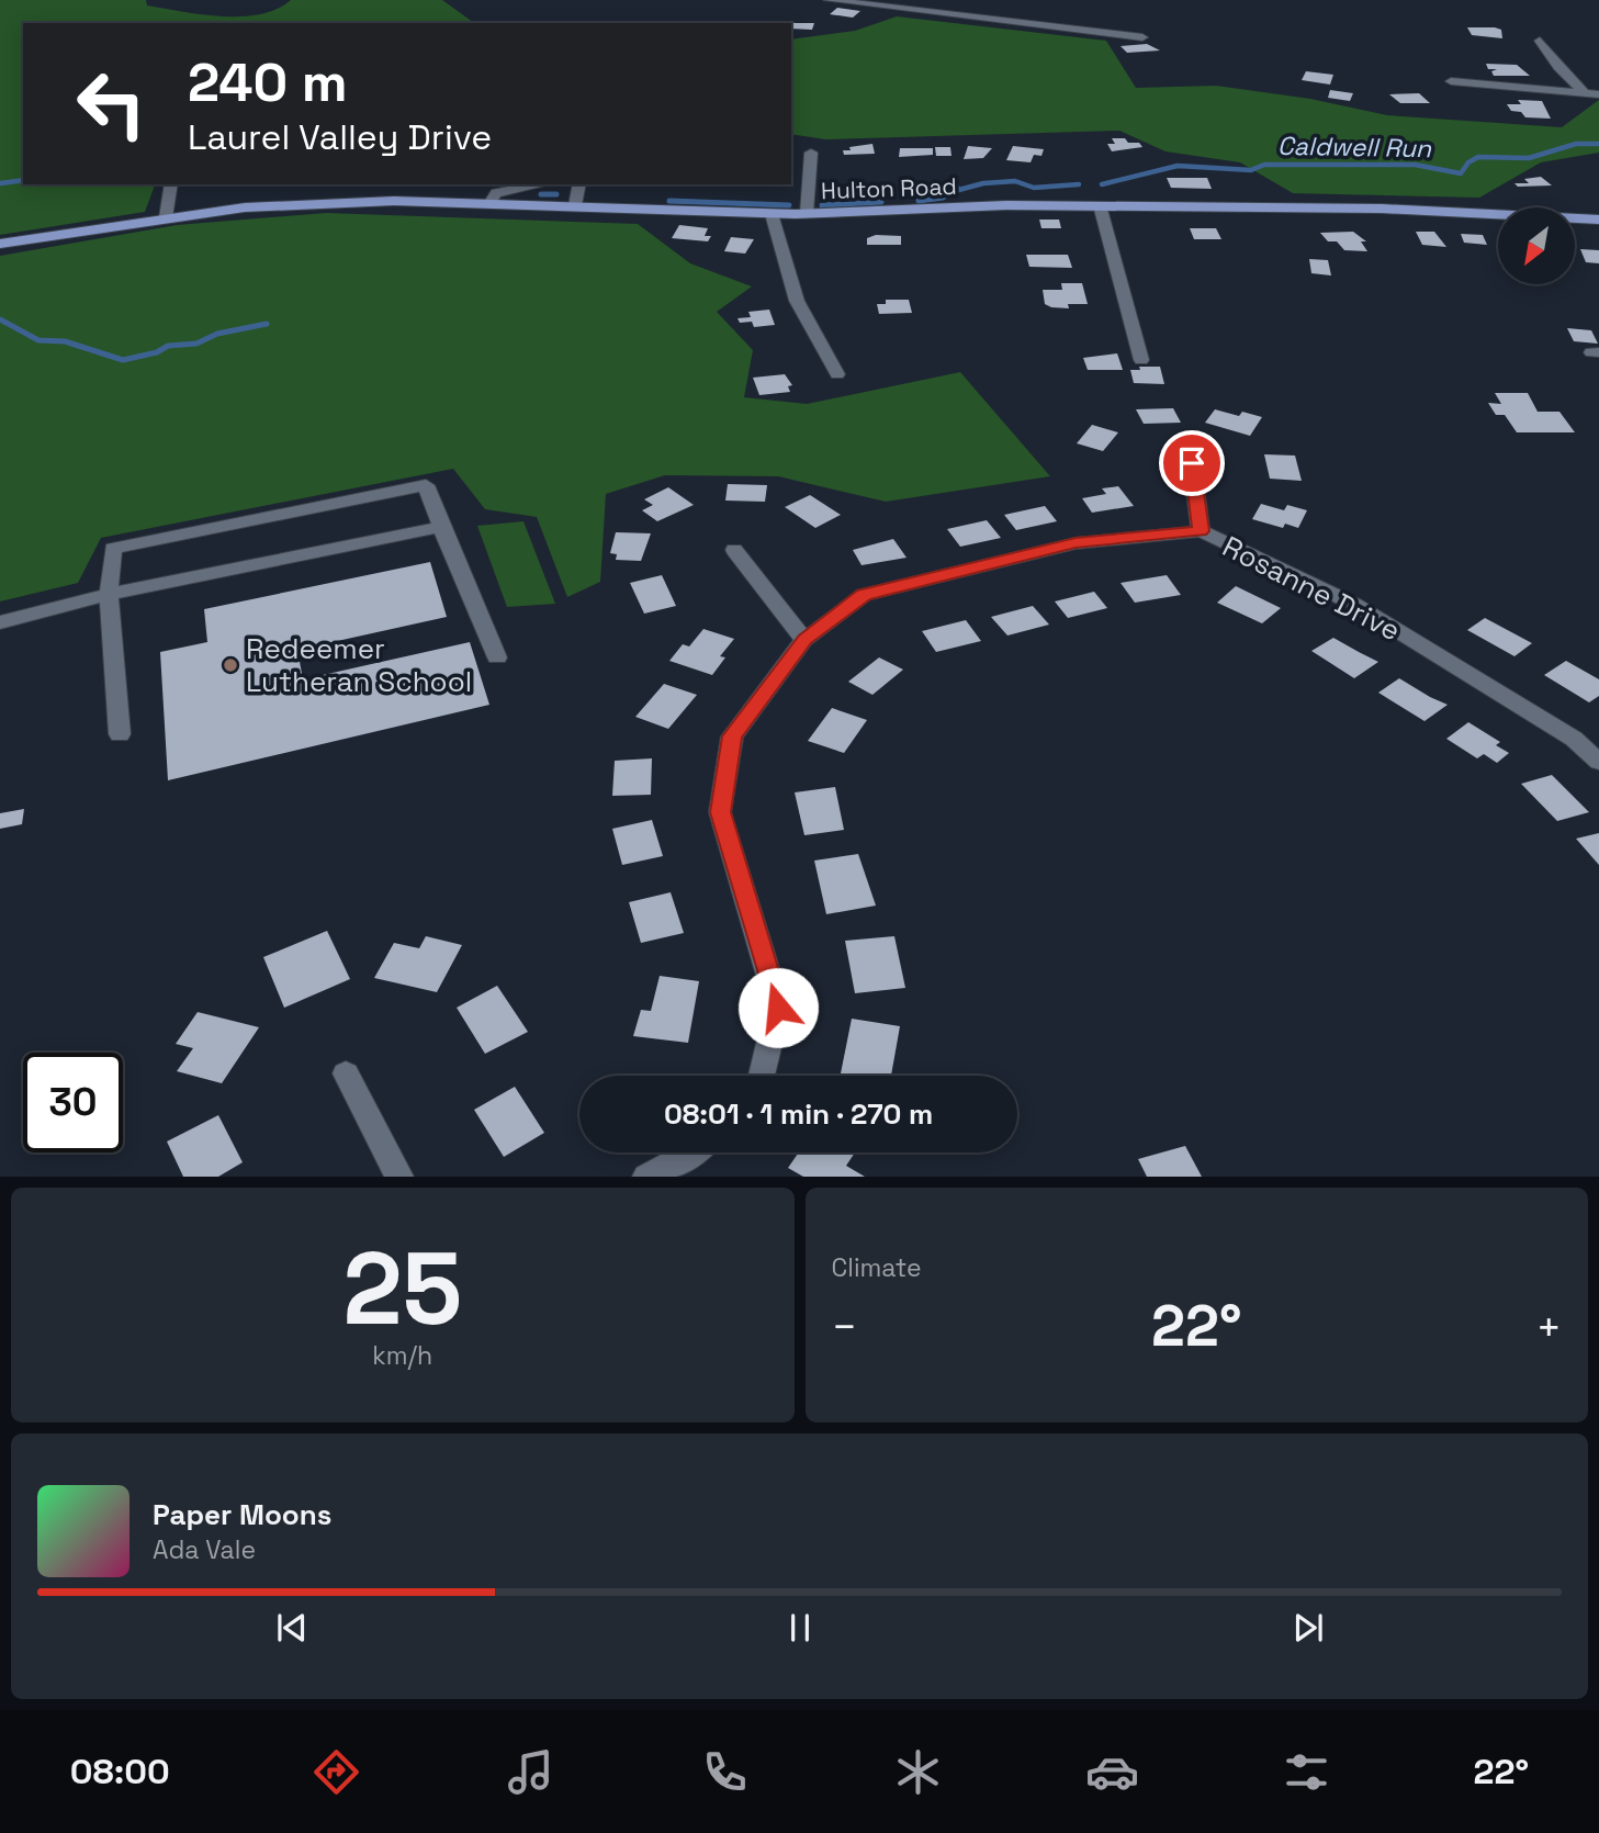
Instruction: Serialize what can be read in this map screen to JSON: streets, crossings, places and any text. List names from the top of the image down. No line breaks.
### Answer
{"streets":{"main road":["Hulton Road"],"street":["Rosanne Drive"]},"water":["Caldwell Run"],"places":["Redeemer Lutheran School"],"north":"bottom left","page":{"turn":["240 m","Laurel Valley Drive"],"limit":"30","trip":"08:01 · 1 min · 270 m","tile":[["25","km/h"],"Climate"],"heat":["−","22°","+"],"song":["Paper Moons","Ada Vale"],"tabs":["08:00","22°"]}}
